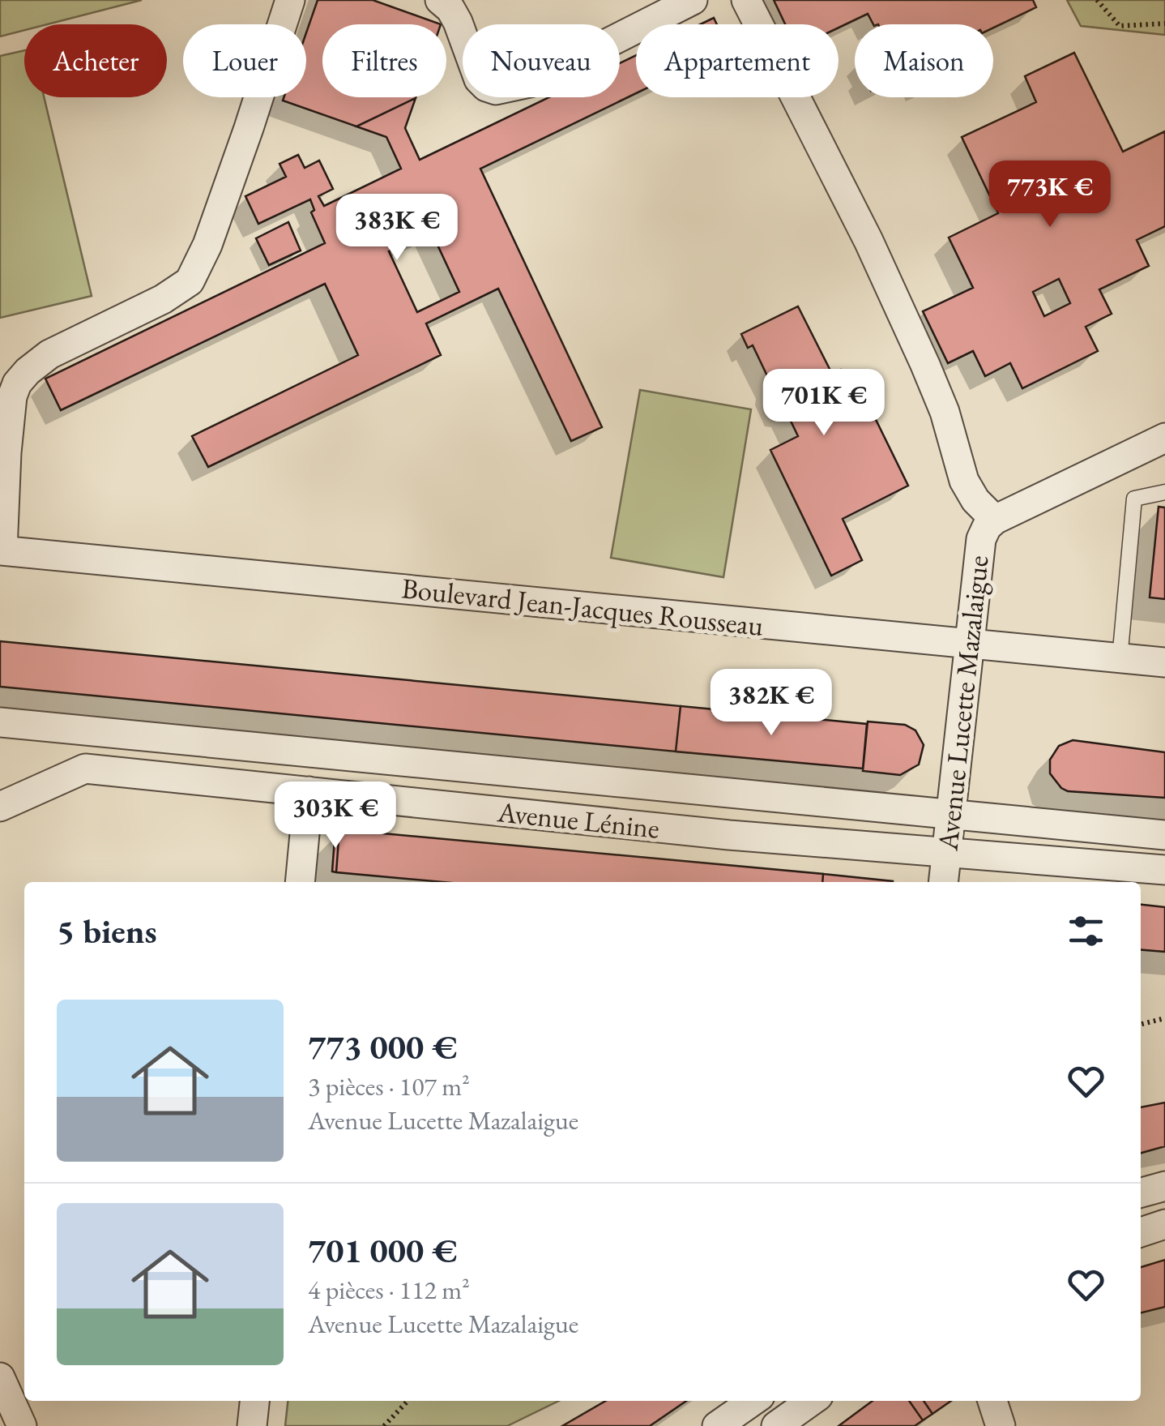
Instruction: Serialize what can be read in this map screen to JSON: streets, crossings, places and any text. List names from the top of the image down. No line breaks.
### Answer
{"streets":{"street":["Boulevard Jean-Jacques Rousseau","Avenue Lucette Mazalaigue","Avenue Lénine"]},"crossings":[["Boulevard Jean-Jacques Rousseau","Avenue Lucette Mazalaigue"],["Avenue Lucette Mazalaigue","Avenue Lénine"]],"page":{"chip":["Acheter","Louer","Filtres","Nouveau","Appartement","Maison"],"price":["773K €","383K €","701K €","382K €","303K €"],"heading":"5 biens","list":[{"name":"773 000 €","note":"3 pièces · 107 m² · Avenue Lucette Mazalaigue"},{"name":"701 000 €","note":"4 pièces · 112 m² · Avenue Lucette Mazalaigue"}]}}
